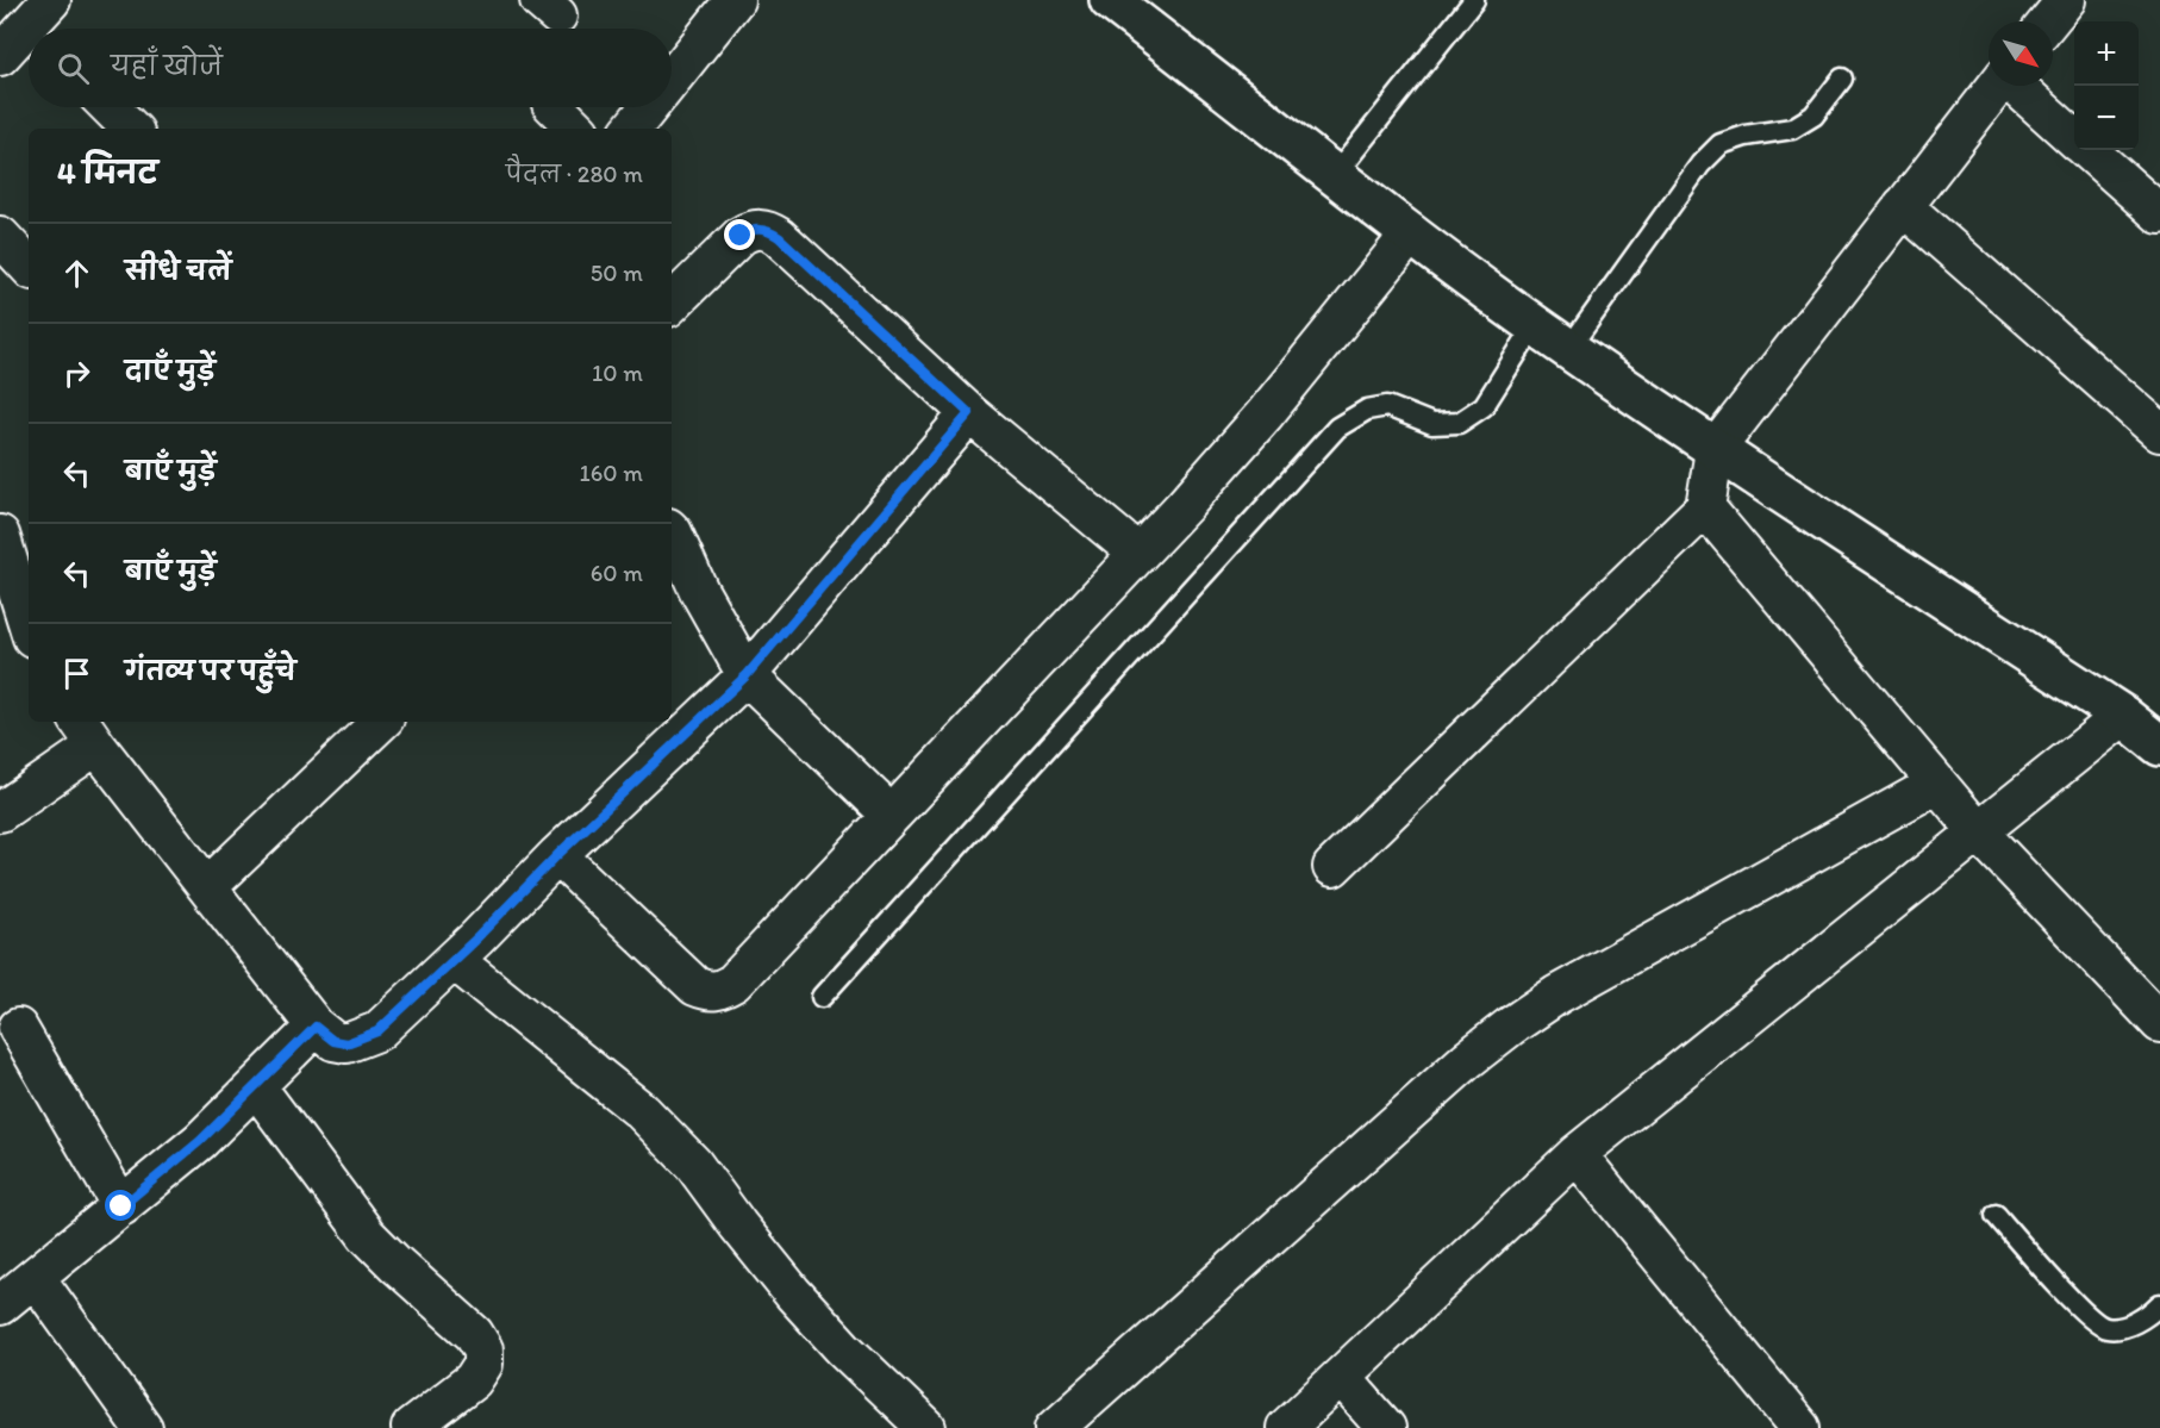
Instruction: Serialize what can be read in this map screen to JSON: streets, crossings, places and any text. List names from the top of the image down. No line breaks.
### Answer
{"north":"bottom right","page":{"map_buttons":["+","−"],"search":"यहाँ खोजें","heading":["4 मिनट","पैदल · 280 m"],"list":[["सीधे चलें","50 m"],["दाएँ मुड़ें","10 m"],["बाएँ मुड़ें","160 m"],["बाएँ मुड़ें","60 m"],"गंतव्य पर पहुँचे"]}}
